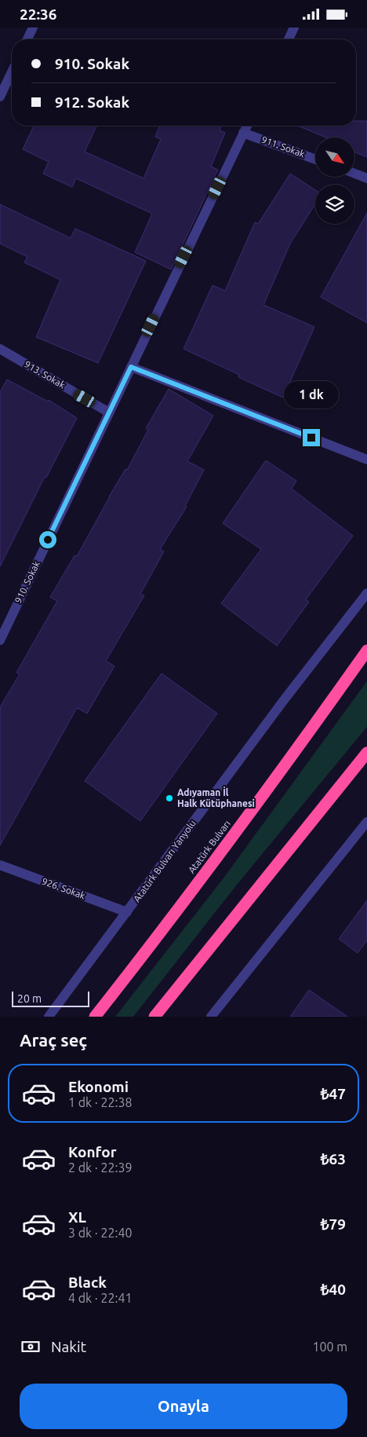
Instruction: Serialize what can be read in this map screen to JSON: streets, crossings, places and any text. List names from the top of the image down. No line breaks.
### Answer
{"streets":{"highway":["Atatürk Bulvarı"],"street":["911. Sokak","913. Sokak","910. Sokak","Atatürk Bulvarı Yanyolu","926. Sokak"]},"crossings":[["911. Sokak","910. Sokak"],["913. Sokak","910. Sokak"],["Atatürk Bulvarı Yanyolu","926. Sokak"]],"places":["Adıyaman İl Halk Kütüphanesi"],"scale_bar":"20 m","north":"bottom right","page":{"status":"22:36","banner":["910. Sokak","912. Sokak"],"bubble":"1 dk","scale":"20 m","heading":"Araç seç","list":[{"name":"Ekonomi","note":"1 dk · 22:38","value":"₺47"},{"name":"Konfor","note":"2 dk · 22:39","value":"₺63"},{"name":"XL","note":"3 dk · 22:40","value":"₺79"},{"name":"Black","note":"4 dk · 22:41","value":"₺40"}],"pay":["Nakit","100 m"],"buttons":"Onayla"}}
